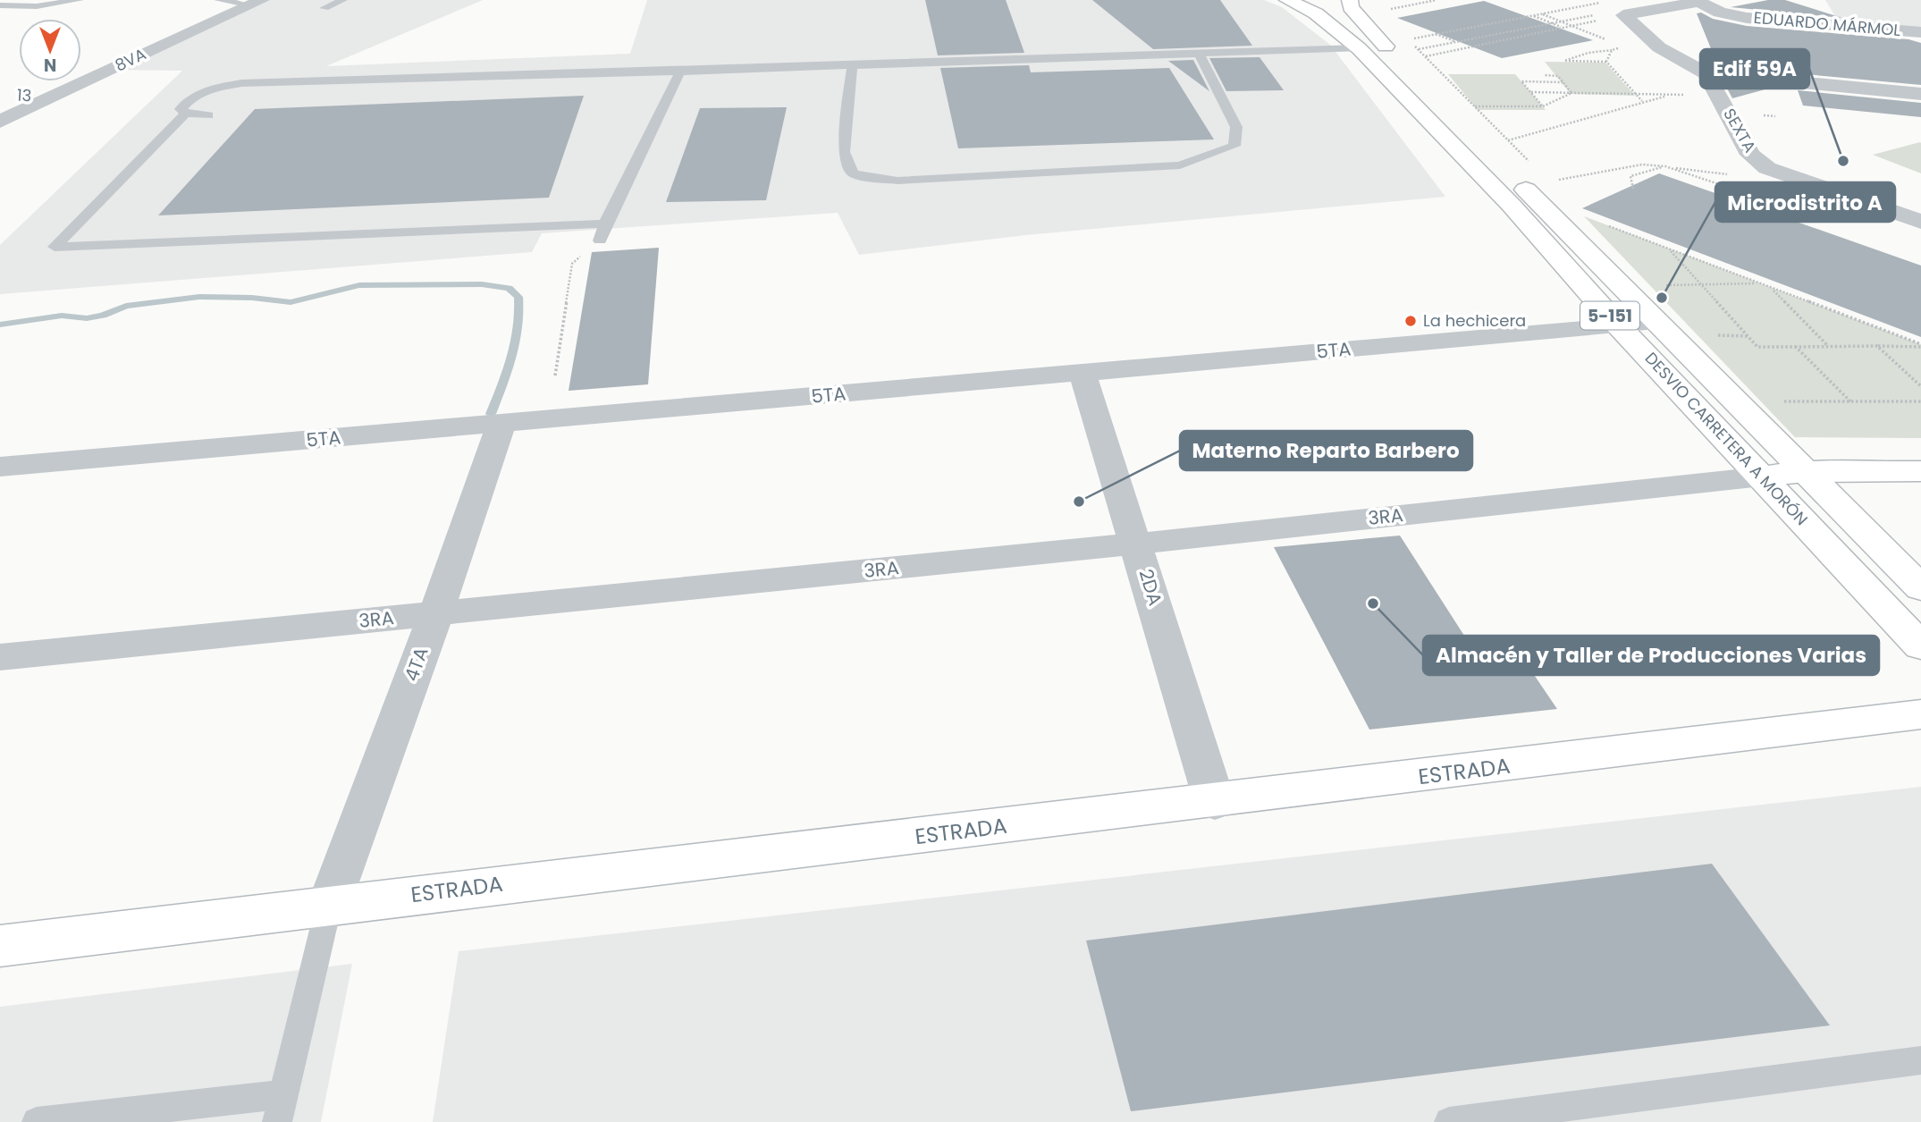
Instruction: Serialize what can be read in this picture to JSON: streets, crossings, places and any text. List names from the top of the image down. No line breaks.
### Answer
{"streets":{"main road":["5-151","DESVIO CARRETERA A MORÓN","ESTRADA"],"street":["EDUARDO MÁRMOL","8VA","13","SEXTA","5TA","3RA","2DA","4TA"]},"crossings":[["8VA","13"],["5TA","DESVIO CARRETERA A MORÓN"],["5TA","2DA"],["5TA","4TA"],["DESVIO CARRETERA A MORÓN","3RA"],["3RA","2DA"],["3RA","4TA"],["2DA","ESTRADA"],["4TA","ESTRADA"]],"places":["Edif 59A","Microdistrito A","La hechicera","Materno Reparto Barbero","Almacén y Taller de Producciones Varias"],"north":"bottom"}
